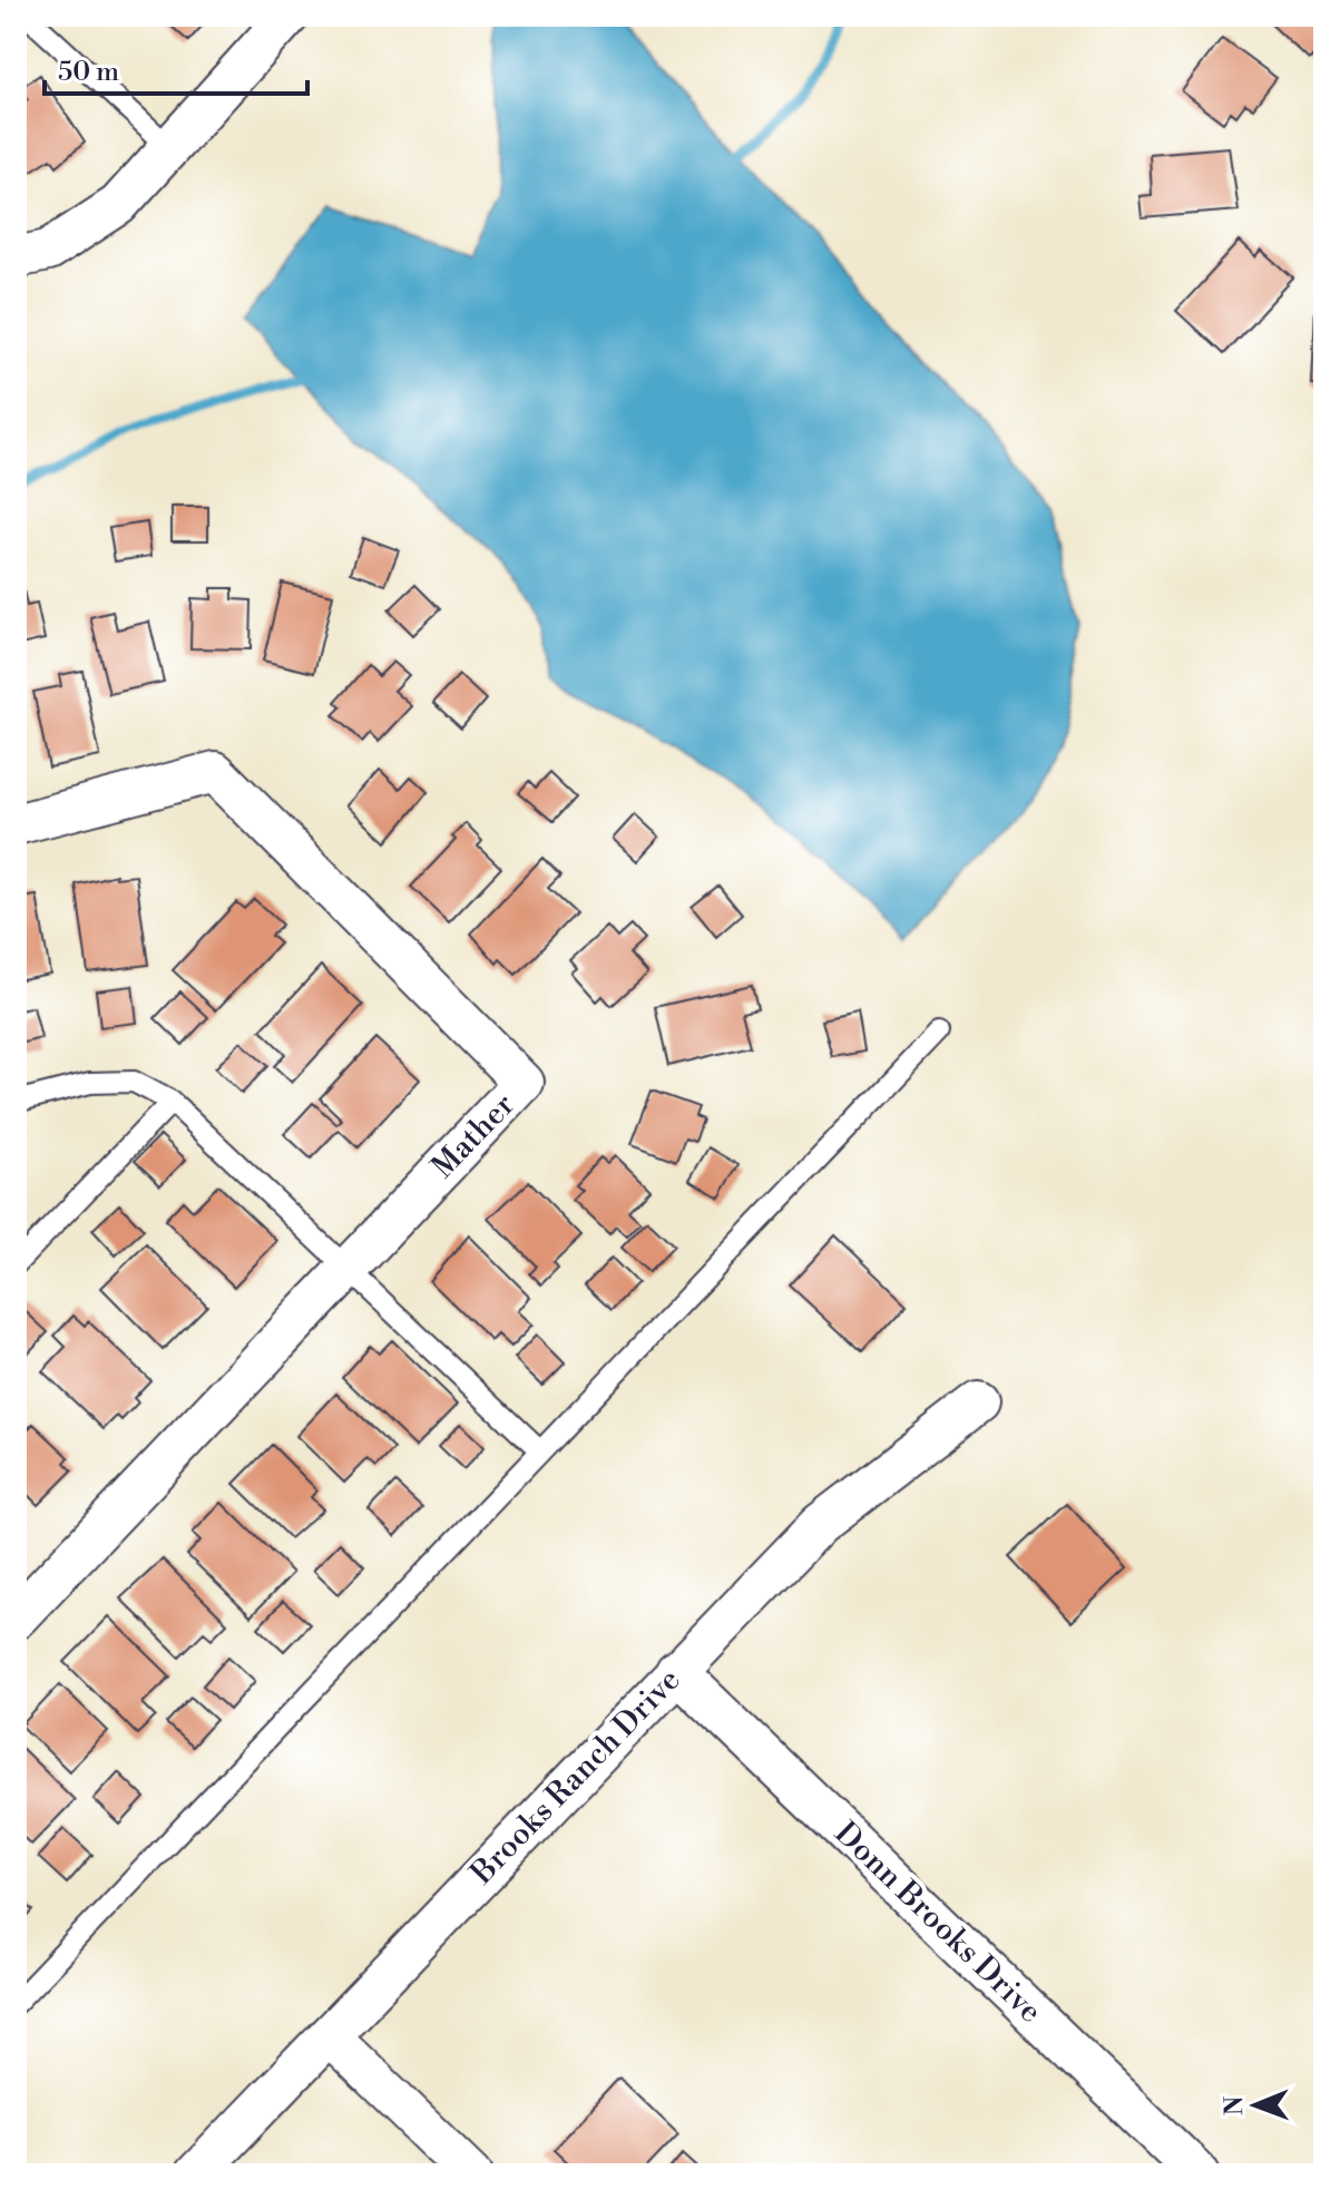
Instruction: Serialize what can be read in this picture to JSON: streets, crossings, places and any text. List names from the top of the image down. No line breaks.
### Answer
{"streets":{"street":["Mather","Brooks Ranch Drive","Donn Brooks Drive"]},"crossings":[["Brooks Ranch Drive","Donn Brooks Drive"]],"scale_bar":"50 m","north":"left"}
